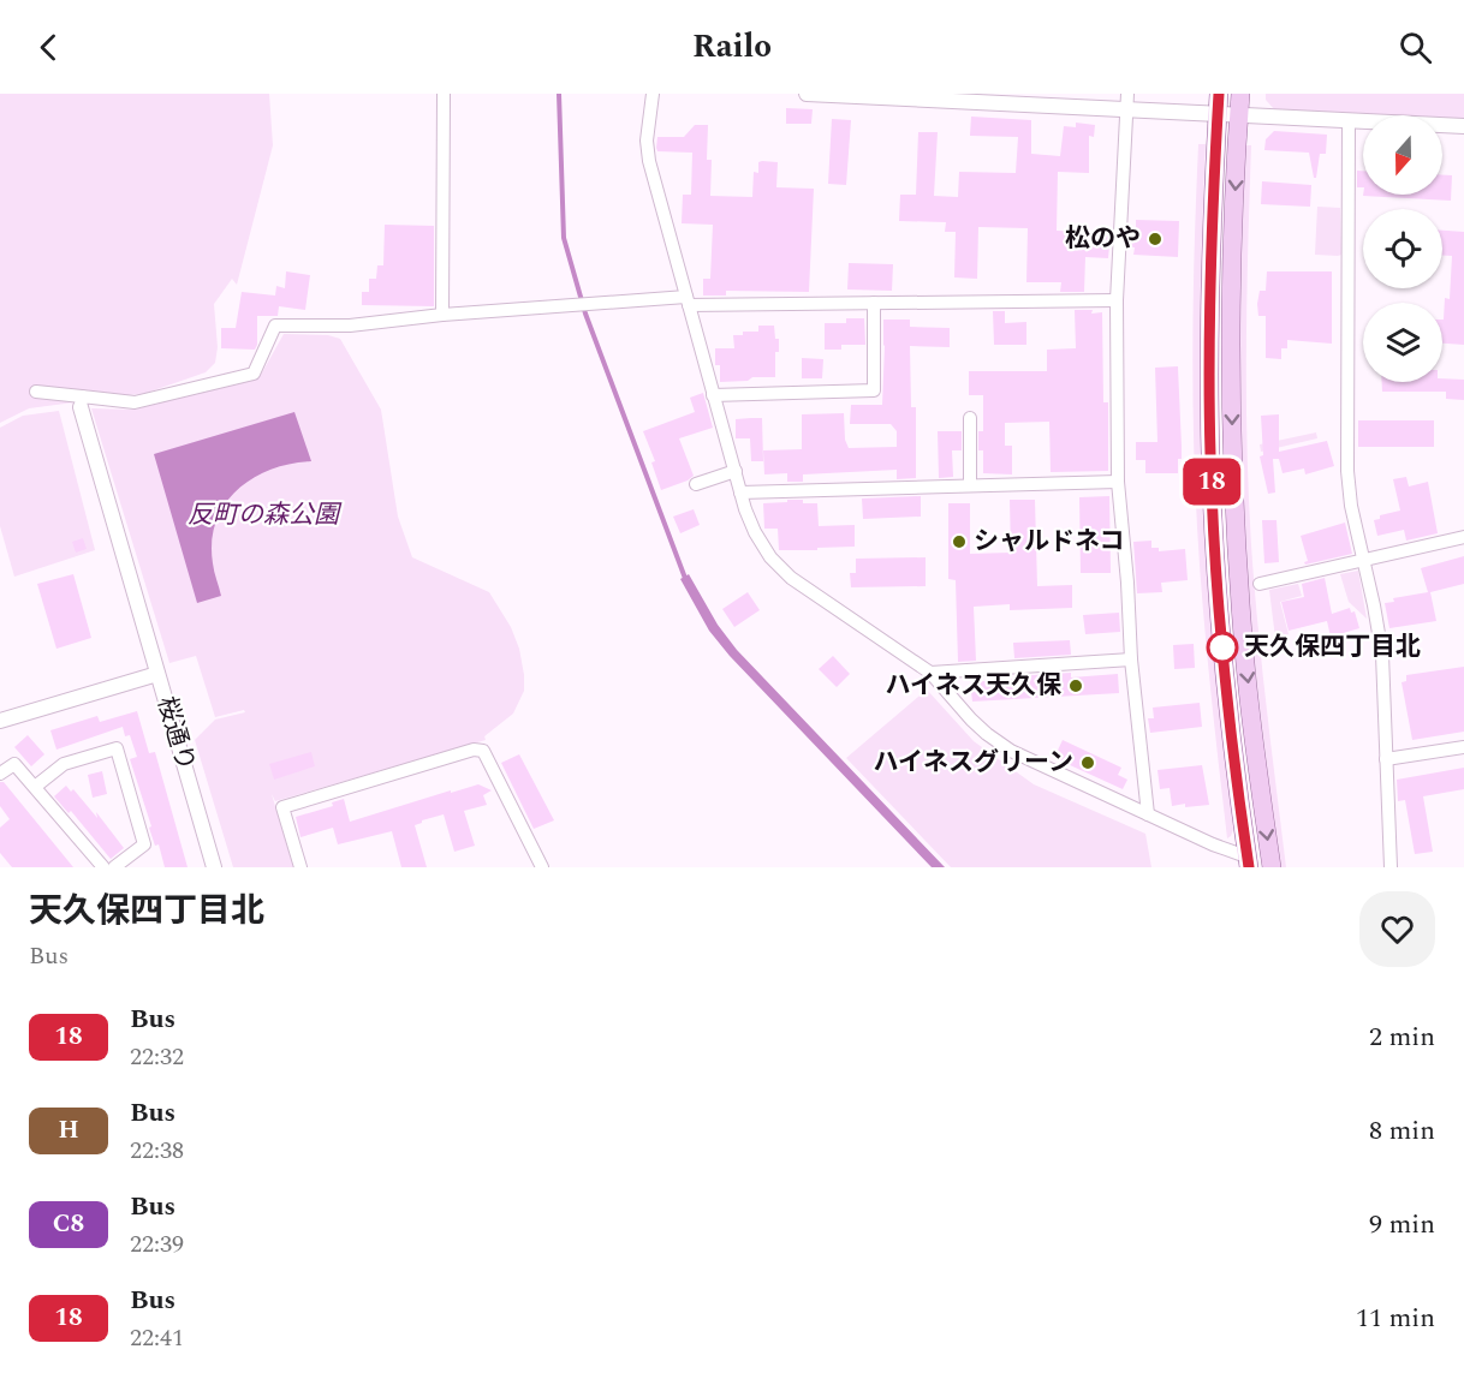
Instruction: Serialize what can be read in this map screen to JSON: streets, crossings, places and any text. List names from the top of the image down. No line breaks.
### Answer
{"streets":{"street":["桜通り"]},"parks":["反町の森公園"],"places":["松のや","シャルドネコ","天久保四丁目北","ハイネス天久保","ハイネスグリーン"],"lines":["bus line 18"],"north":"bottom","page":{"header":"Railo","on_map":"18","heading":["天久保四丁目北","Bus"],"list":[{"mark":"18","name":"Bus","note":"22:32","value":"2 min"},{"mark":"H","name":"Bus","note":"22:38","value":"8 min"},{"mark":"C8","name":"Bus","note":"22:39","value":"9 min"},{"mark":"18","name":"Bus","note":"22:41","value":"11 min"}]}}
